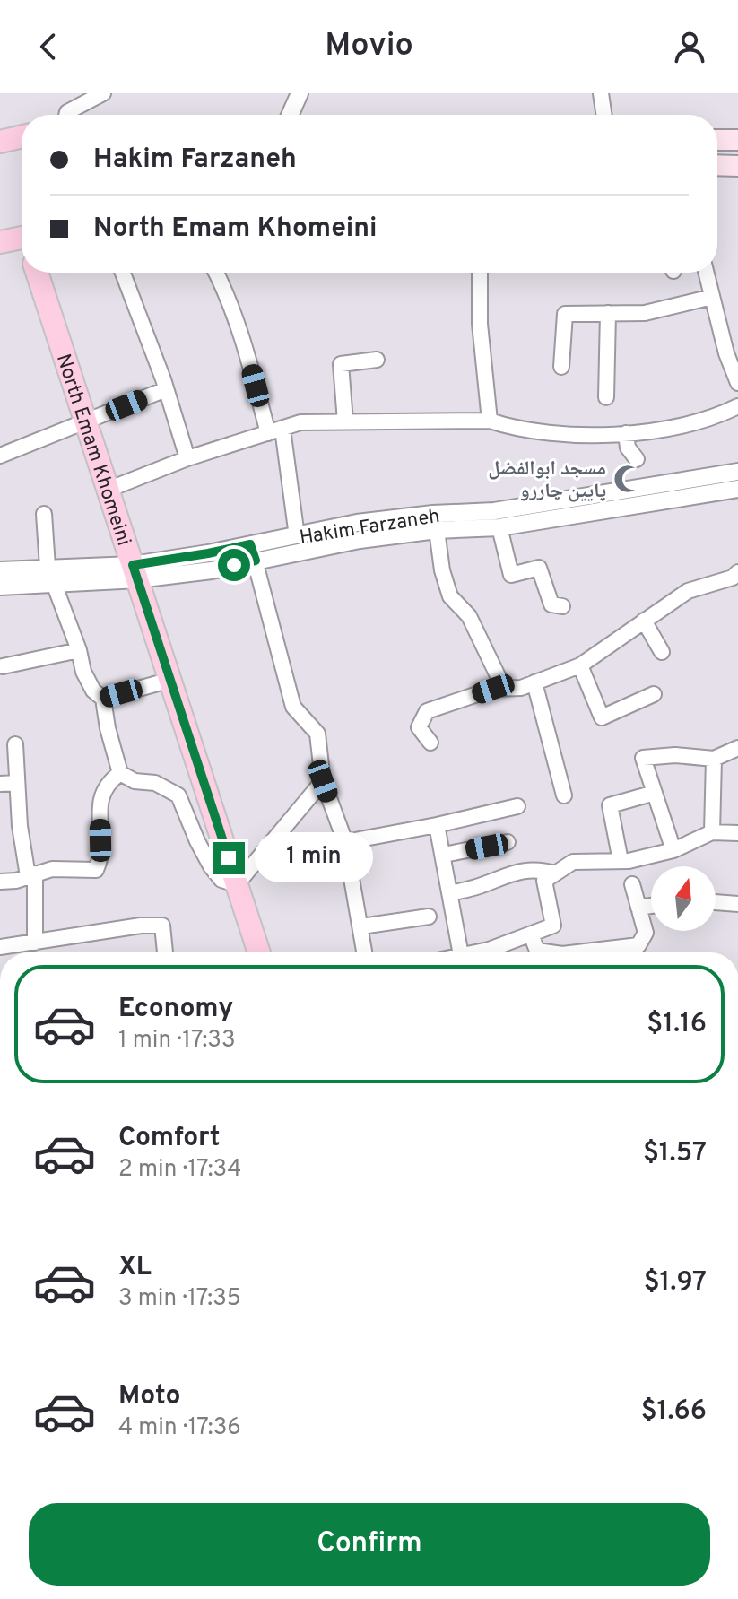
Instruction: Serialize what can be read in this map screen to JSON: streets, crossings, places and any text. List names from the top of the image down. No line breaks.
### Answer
{"streets":{"main road":["North Emam Khomeini"],"street":["Hakim Farzaneh"]},"crossings":[["North Emam Khomeini","Hakim Farzaneh"]],"places":{"mosque":["مسجد ابوالفضل پایین چاررو"]},"north":"top","page":{"header":"Movio","banner":["Hakim Farzaneh","North Emam Khomeini"],"bubble":"1 min","list":[{"name":"Economy","note":"1 min · 17:33","value":"$1.16"},{"name":"Comfort","note":"2 min · 17:34","value":"$1.57"},{"name":"XL","note":"3 min · 17:35","value":"$1.97"},{"name":"Moto","note":"4 min · 17:36","value":"$1.66"}],"buttons":"Confirm"}}
